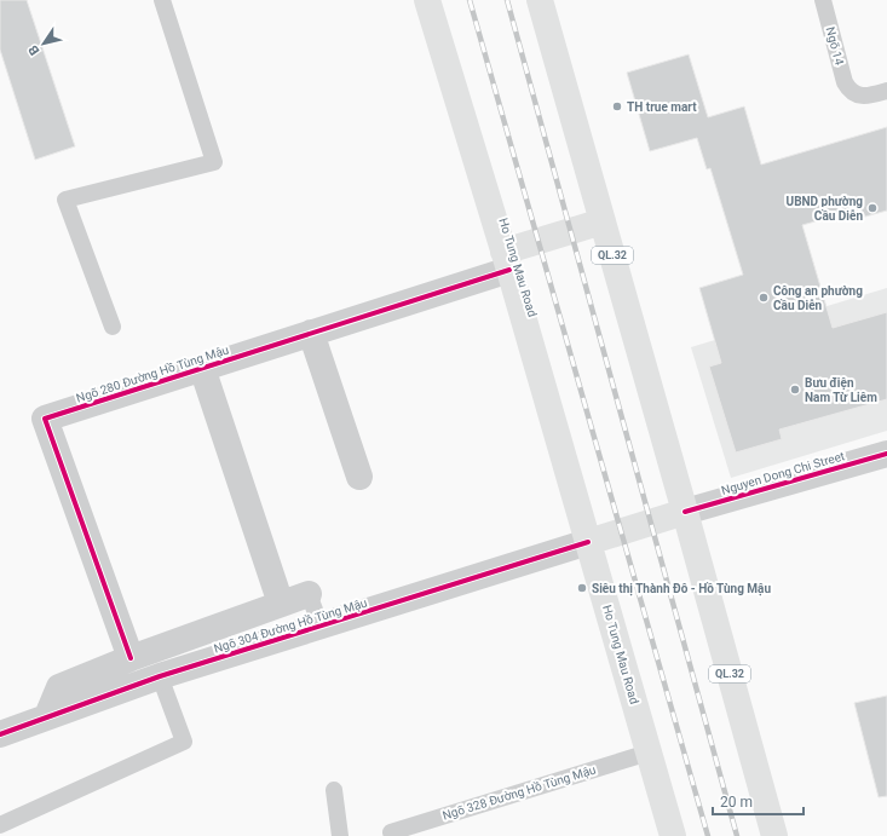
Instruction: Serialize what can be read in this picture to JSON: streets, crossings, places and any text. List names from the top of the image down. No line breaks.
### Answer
{"streets":{"highway":["QL.32","Ho Tung Mau Road"],"street":["Ngõ 280 Đường Hồ Tùng Mậu","Nguyen Dong Chi Street","Ngõ 304 Đường Hồ Tùng Mậu"],"lane":["Ngõ 14","Ngõ 328 Đường Hồ Tùng Mậu"]},"crossings":[["QL.32","Nguyen Dong Chi Street"],["Ho Tung Mau Road","Ngõ 280 Đường Hồ Tùng Mậu"],["Ho Tung Mau Road","Ngõ 304 Đường Hồ Tùng Mậu"],["Ho Tung Mau Road","Ngõ 328 Đường Hồ Tùng Mậu"]],"places":["TH true mart","UBND phường Cầu Diễn","Công an phường Cầu Diễn","Bưu điện Nam Từ Liêm","Siêu thị Thành Đô - Hồ Tùng Mậu"],"scale_bar":"20 m","north":"bottom left"}
